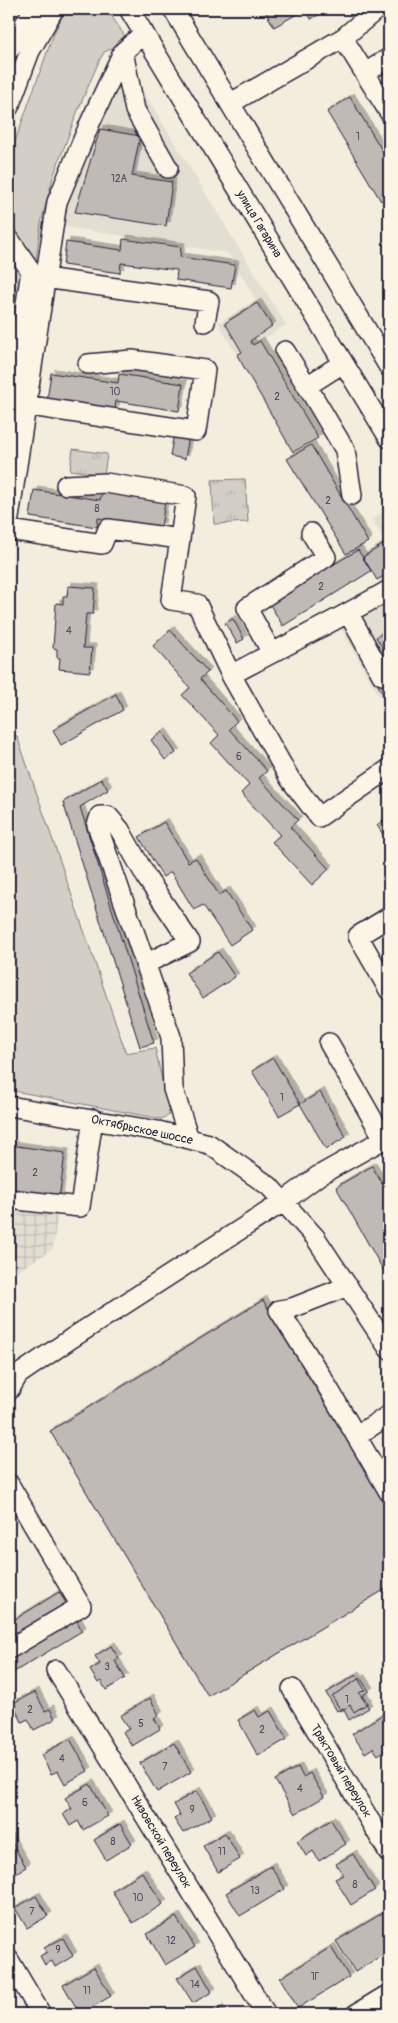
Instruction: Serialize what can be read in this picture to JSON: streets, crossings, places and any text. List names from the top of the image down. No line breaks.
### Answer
{"streets":{"street":["улица Гагарина","Октябрьское шоссе","Трактовый переулок","Низовской переулок"]},"house_numbers":["1","12А","10","2","2","8","2","4","6","1","2","3","1","2","5","2","4","7","4","6","9","8","11","8","13","10","7","12","9","1Г","14","11"]}
